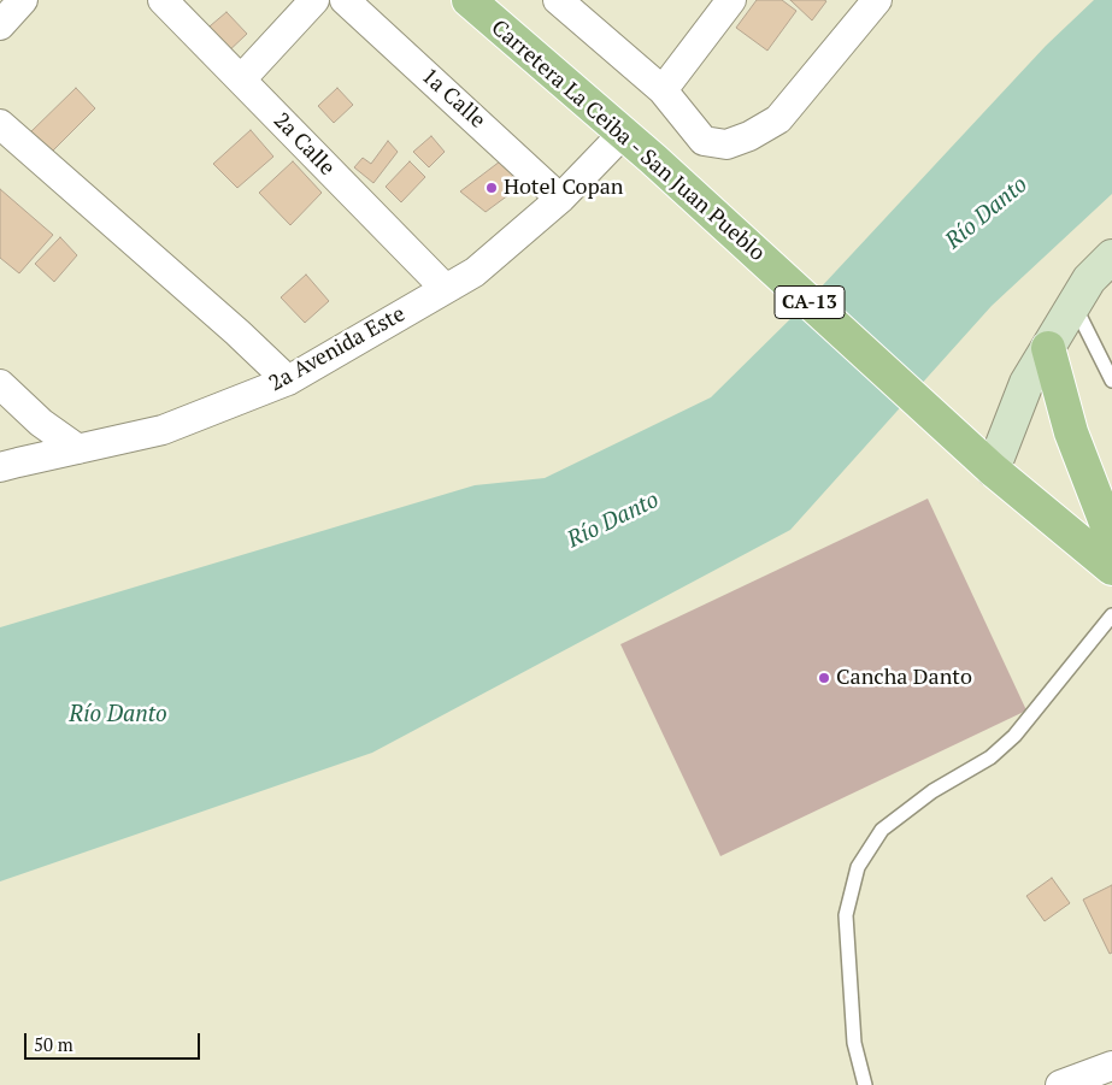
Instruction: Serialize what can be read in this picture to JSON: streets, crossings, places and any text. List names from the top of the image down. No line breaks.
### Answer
{"streets":{"main road":["Carretera La Ceiba - San Juan Pueblo","CA-13"],"street":["1a Calle","2a Calle","2a Avenida Este"]},"crossings":[["1a Calle","2a Avenida Este"],["Carretera La Ceiba - San Juan Pueblo","2a Avenida Este"],["2a Calle","2a Avenida Este"]],"water":["Río Danto"],"places":["Hotel Copan","Cancha Danto"],"scale_bar":"50 m"}
